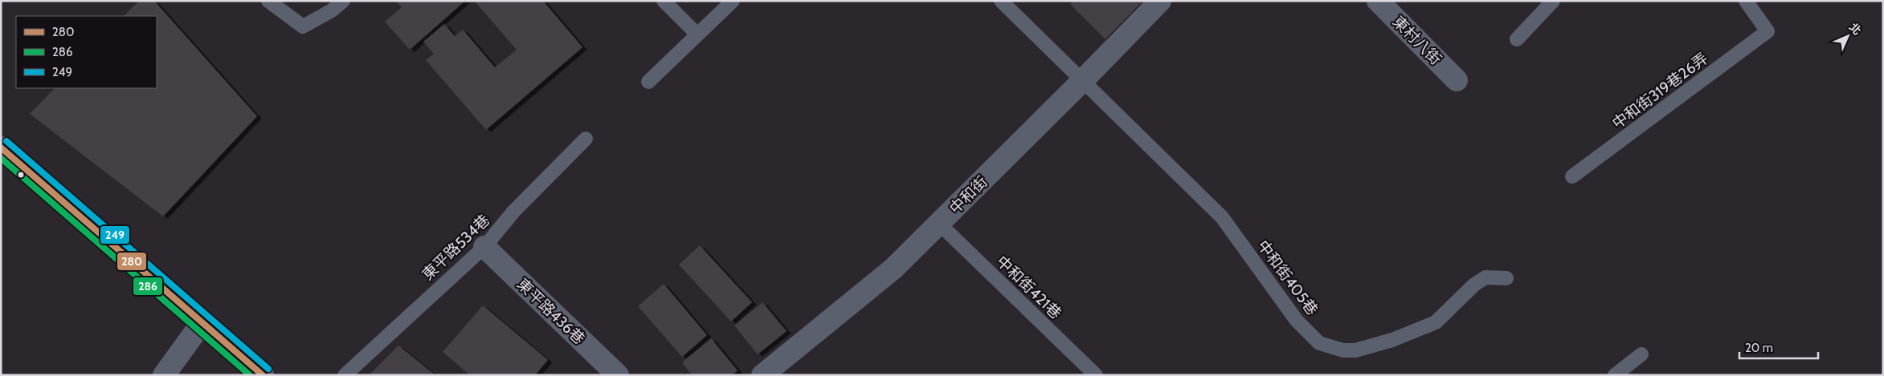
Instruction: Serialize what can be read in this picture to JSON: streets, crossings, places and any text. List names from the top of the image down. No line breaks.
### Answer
{"streets":{"street":["東村八街","中和街","東平路436巷"],"lane":["中和街319巷26弄","東平路534巷","中和街405巷","中和街421巷"]},"crossings":[["中和街","中和街405巷"],["中和街","中和街421巷"],["東平路534巷","東平路436巷"]],"lines":["transit line 249","transit line 280","transit line 286"],"legend":["280","286","249"],"scale_bar":"20 m","north":"top right"}
